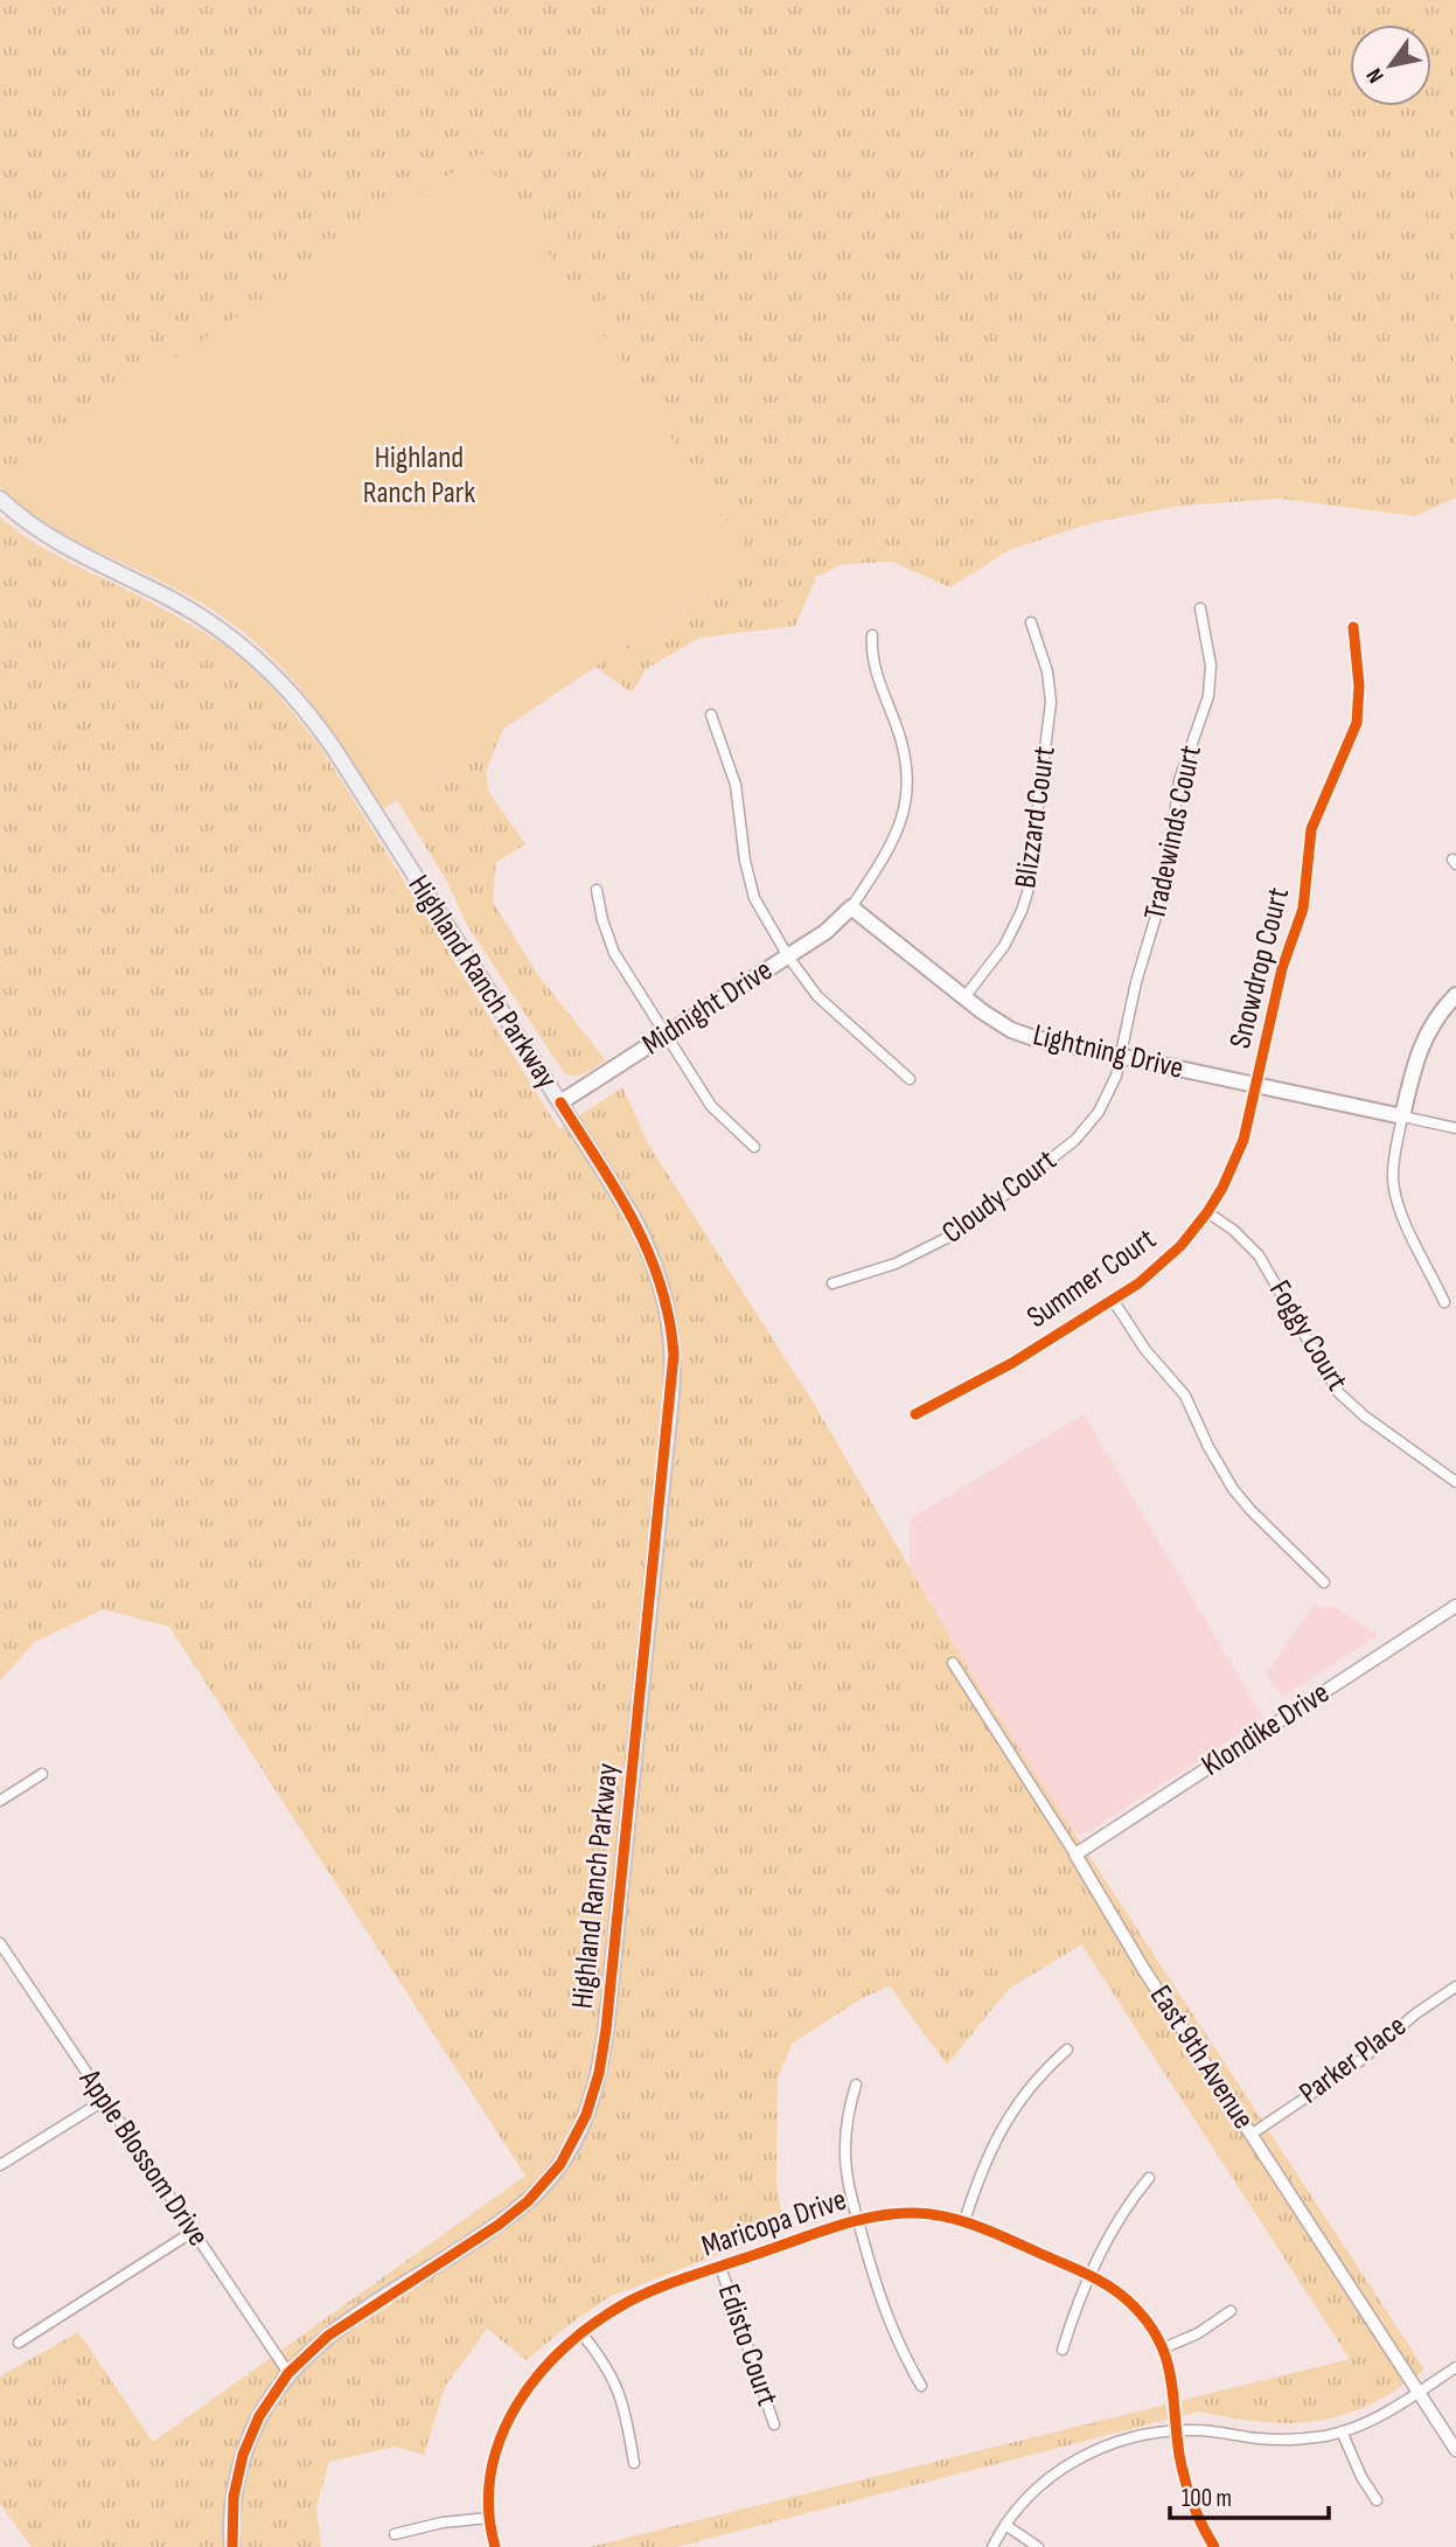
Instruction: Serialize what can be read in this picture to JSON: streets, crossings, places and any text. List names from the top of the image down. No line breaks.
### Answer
{"streets":{"main road":["Highland Ranch Parkway","Midnight Drive","Lightning Drive"],"street":["Blizzard Court","Tradewinds Court","Snowdrop Court","Cloudy Court","Summer Court","Foggy Court","Klondike Drive","East 9th Avenue","Parker Place","Apple Blossom Drive","Maricopa Drive","Edisto Court"]},"crossings":[["Blizzard Court","Lightning Drive"],["Tradewinds Court","Lightning Drive"],["Tradewinds Court","Cloudy Court"],["Snowdrop Court","Lightning Drive"],["Snowdrop Court","Summer Court"],["Highland Ranch Parkway","Midnight Drive"],["Highland Ranch Parkway","Apple Blossom Drive"],["Midnight Drive","Lightning Drive"],["Lightning Drive","Cloudy Court"],["Lightning Drive","Summer Court"],["Summer Court","Foggy Court"],["Klondike Drive","East 9th Avenue"],["East 9th Avenue","Parker Place"],["Maricopa Drive","Edisto Court"]],"parks":["Highland Ranch Park"],"scale_bar":"100 m","north":"bottom left"}
